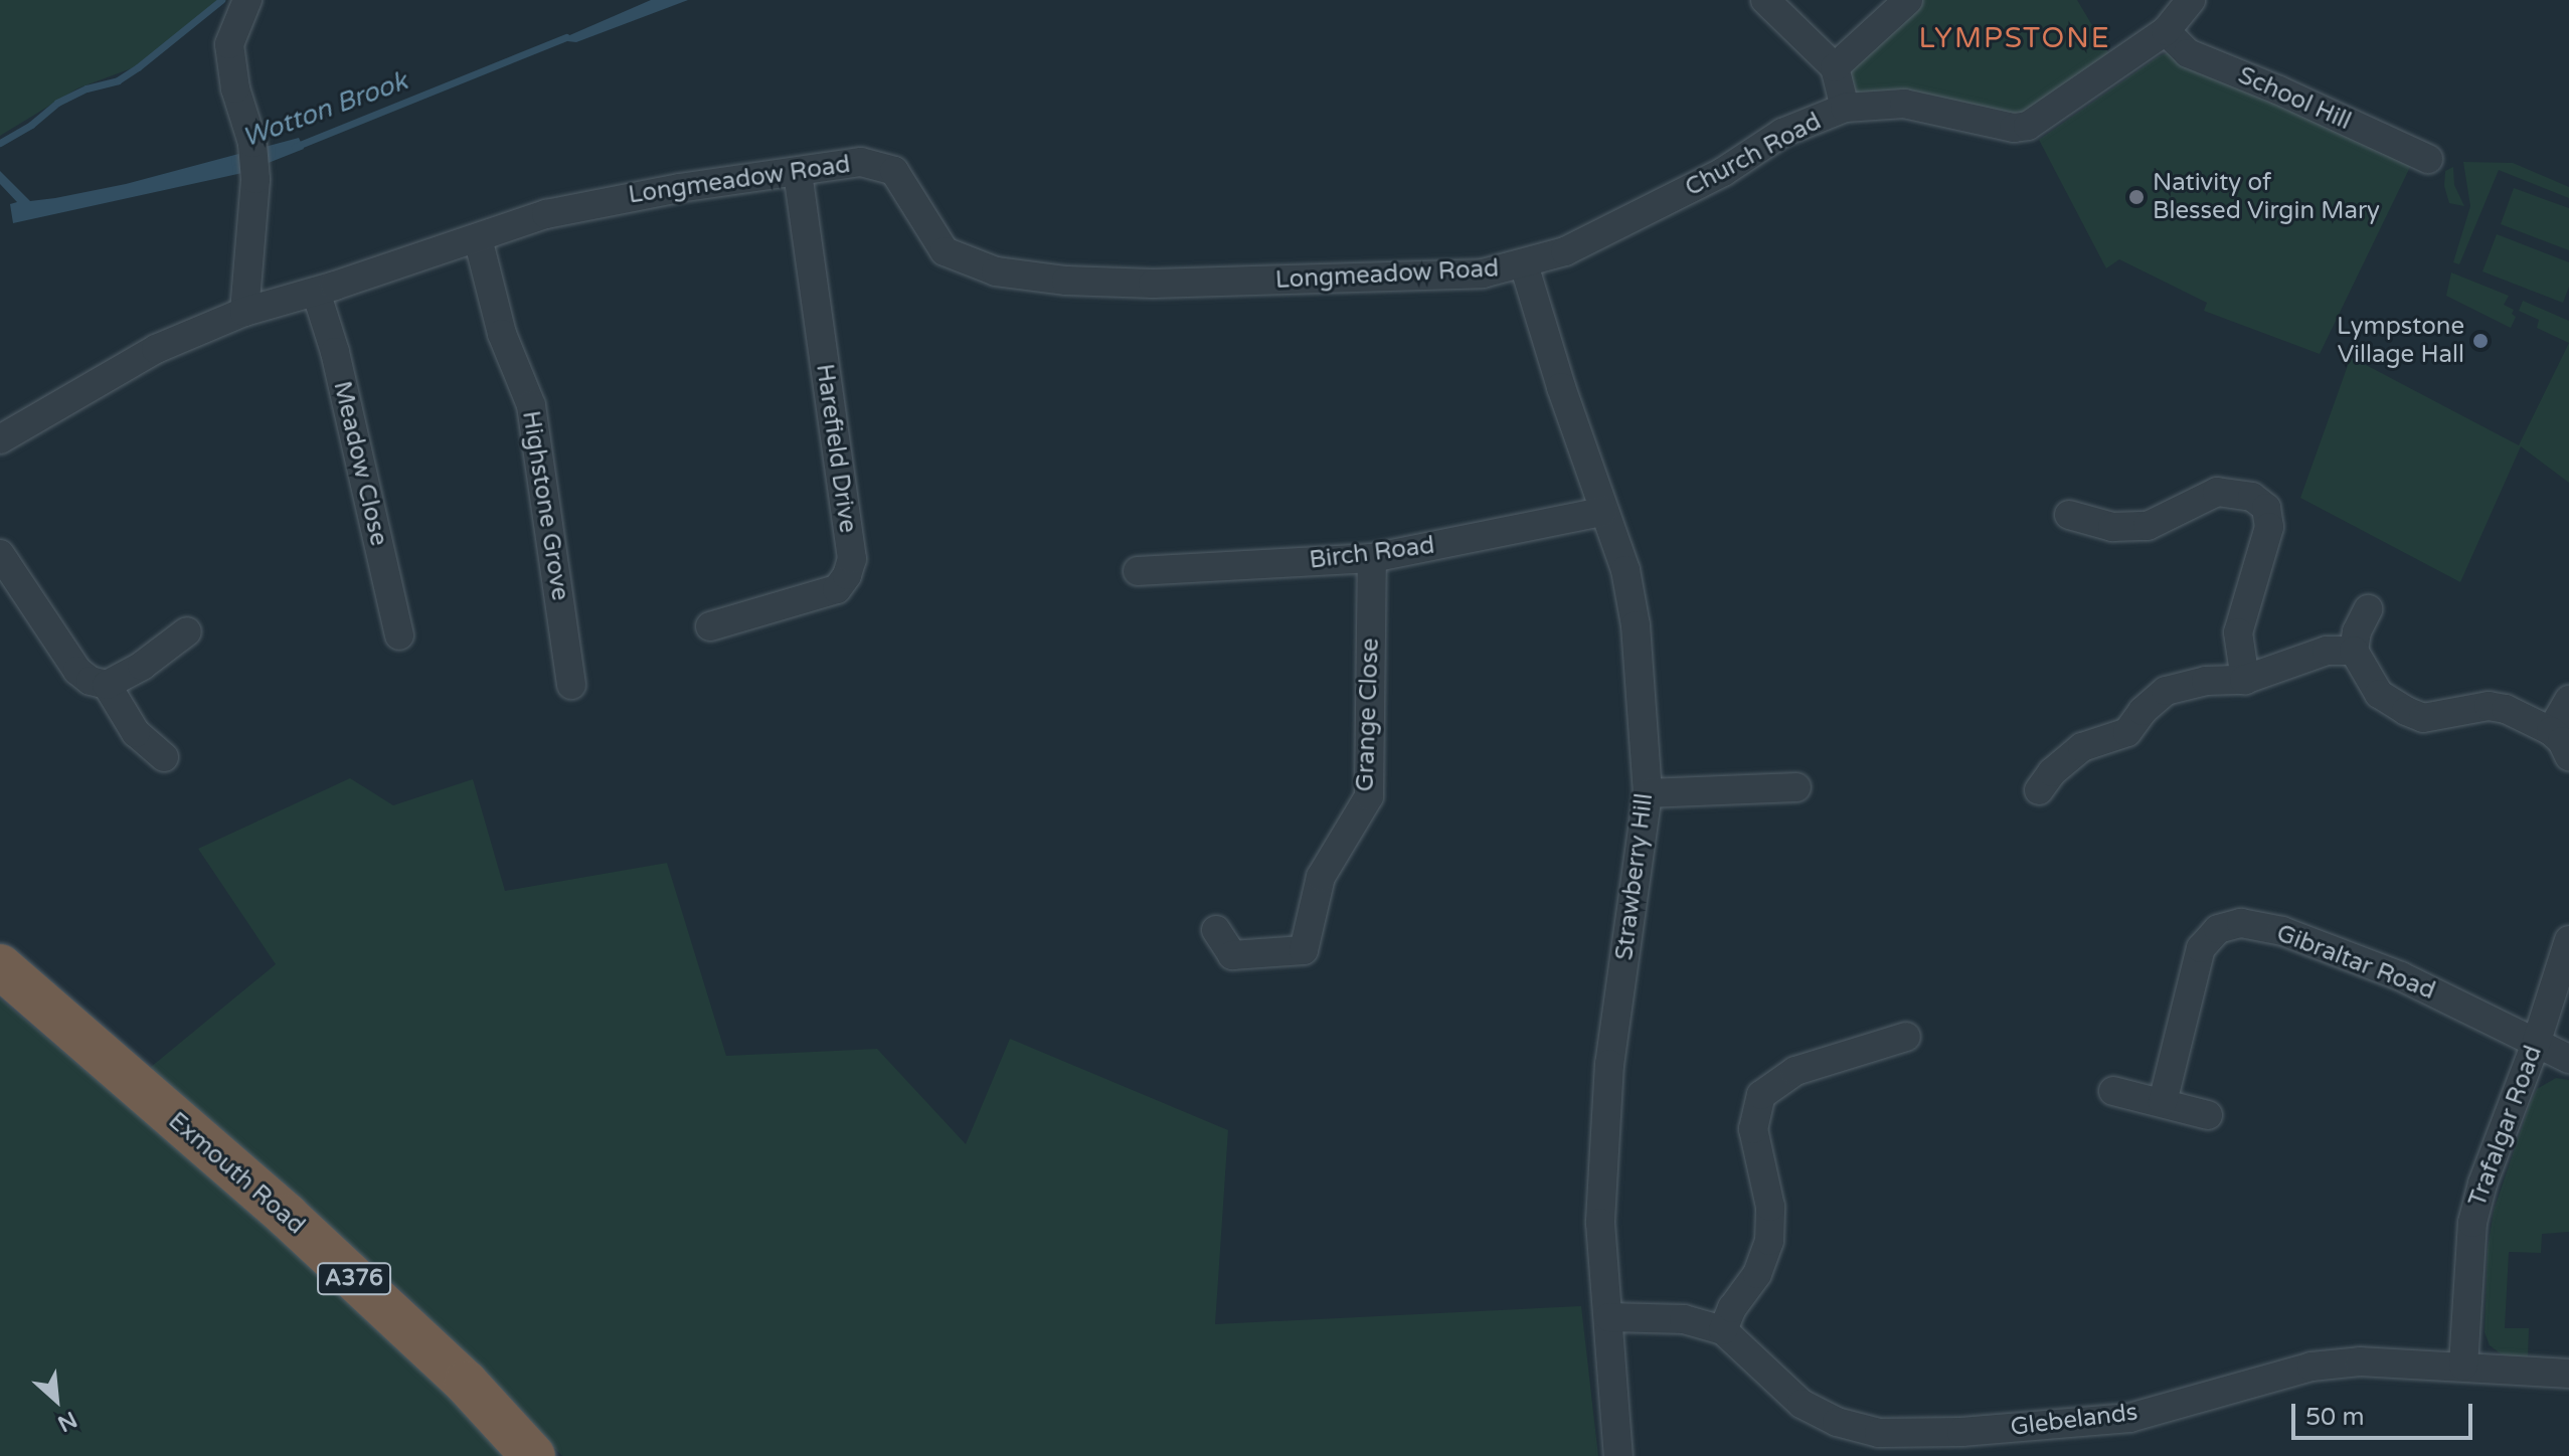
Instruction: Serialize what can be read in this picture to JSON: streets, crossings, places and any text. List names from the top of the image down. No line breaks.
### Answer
{"streets":{"highway":["Exmouth Road","A376"],"street":["School Hill","Church Road","Longmeadow Road","Harefield Drive","Meadow Close","Highstone Grove","Birch Road","Grange Close","Strawberry Hill","Gibraltar Road","Trafalgar Road","Glebelands"]},"crossings":[["School Hill","Church Road"],["Church Road","Longmeadow Road"],["Church Road","Strawberry Hill"],["Longmeadow Road","Harefield Drive"],["Longmeadow Road","Meadow Close"],["Longmeadow Road","Highstone Grove"],["Longmeadow Road","Strawberry Hill"],["Birch Road","Grange Close"],["Birch Road","Strawberry Hill"],["Strawberry Hill","Glebelands"],["Gibraltar Road","Trafalgar Road"],["Trafalgar Road","Glebelands"]],"districts":["LYMPSTONE"],"water":["Wotton Brook"],"places":["Nativity of Blessed Virgin Mary","Lympstone Village Hall"],"scale_bar":"50 m","north":"bottom right"}
